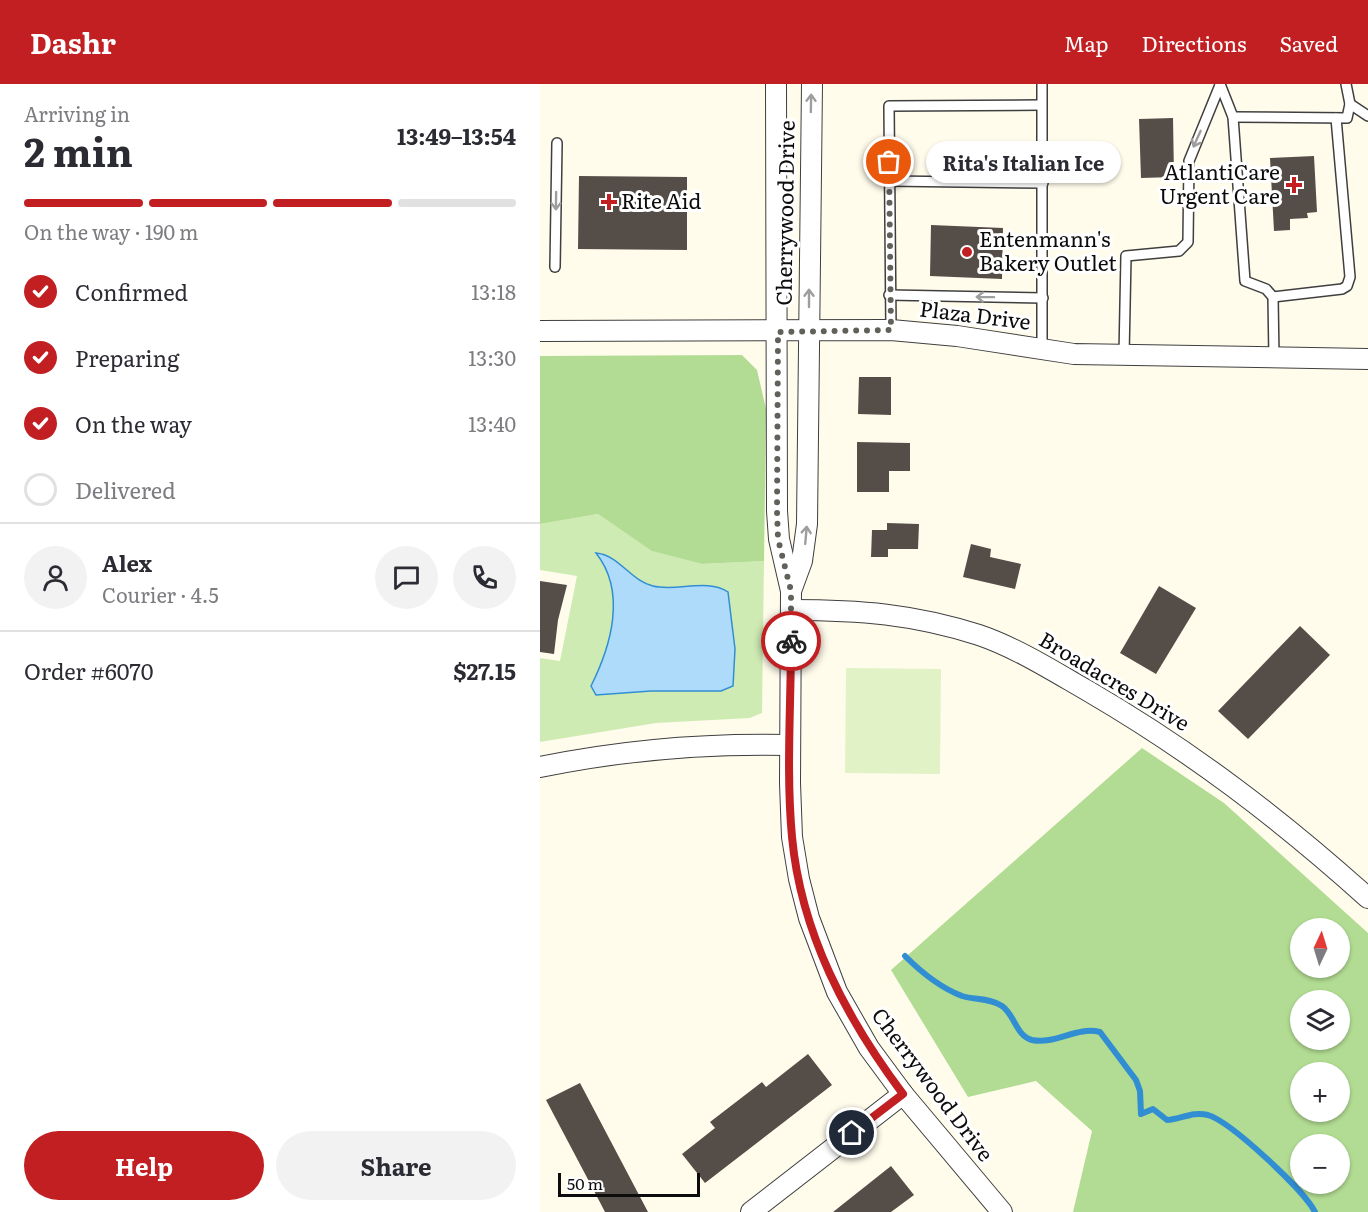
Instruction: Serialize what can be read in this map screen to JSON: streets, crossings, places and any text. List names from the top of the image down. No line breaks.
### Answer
{"streets":{"street":["Cherrywood Drive","Plaza Drive","Broadacres Drive"]},"crossings":[["Cherrywood Drive","Plaza Drive"],["Cherrywood Drive","Broadacres Drive"]],"places":{"other":["Rita's Italian Ice","Entenmann's Bakery Outlet"],"health":["AtlantiCare Urgent Care","Rite Aid"]},"scale_bar":"50 m","north":"top","page":{"header":"Dashr","nav":["Map","Directions","Saved"],"heading":["2 min","Arriving in","13:49–13:54"],"panel":["Alex","Courier · 4.5","Order #6070","$27.15"],"bubble":"Rita's Italian Ice","bar":"On the way · 190 m","list":[["Confirmed","13:18"],["Preparing","13:30"],["On the way","13:40"],"Delivered"],"map_buttons":["+","−"],"buttons":["Help","Share"],"scale":"50 m"}}
